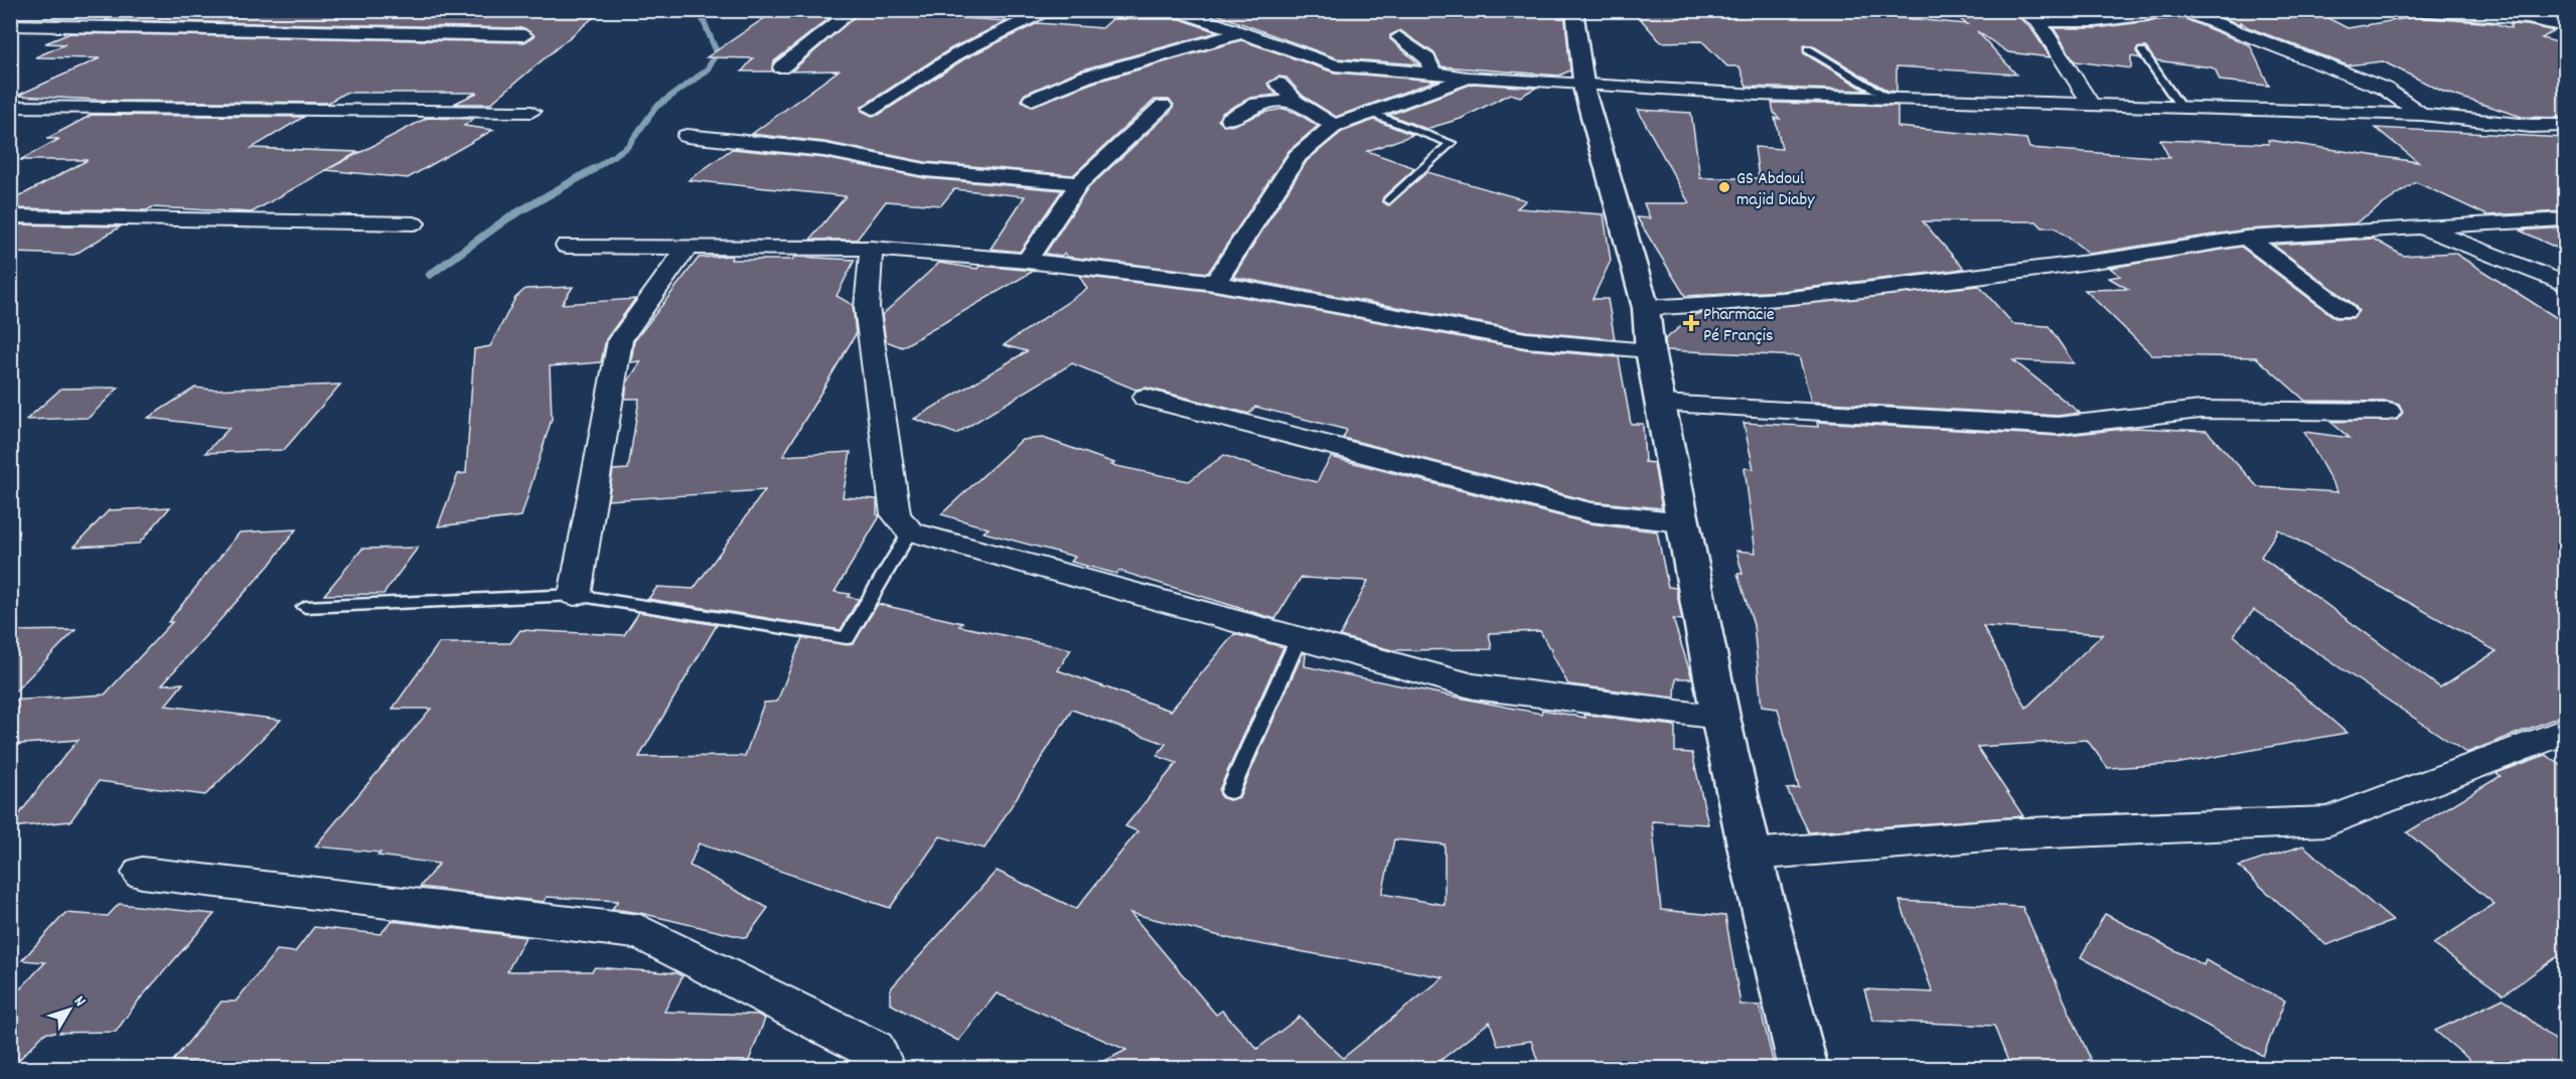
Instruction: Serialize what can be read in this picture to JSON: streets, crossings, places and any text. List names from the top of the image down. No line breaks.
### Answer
{"places":{"other":["GS Abdoul majid Diaby"],"health":["Pharmacie Pé Françis"]},"north":"top right"}
